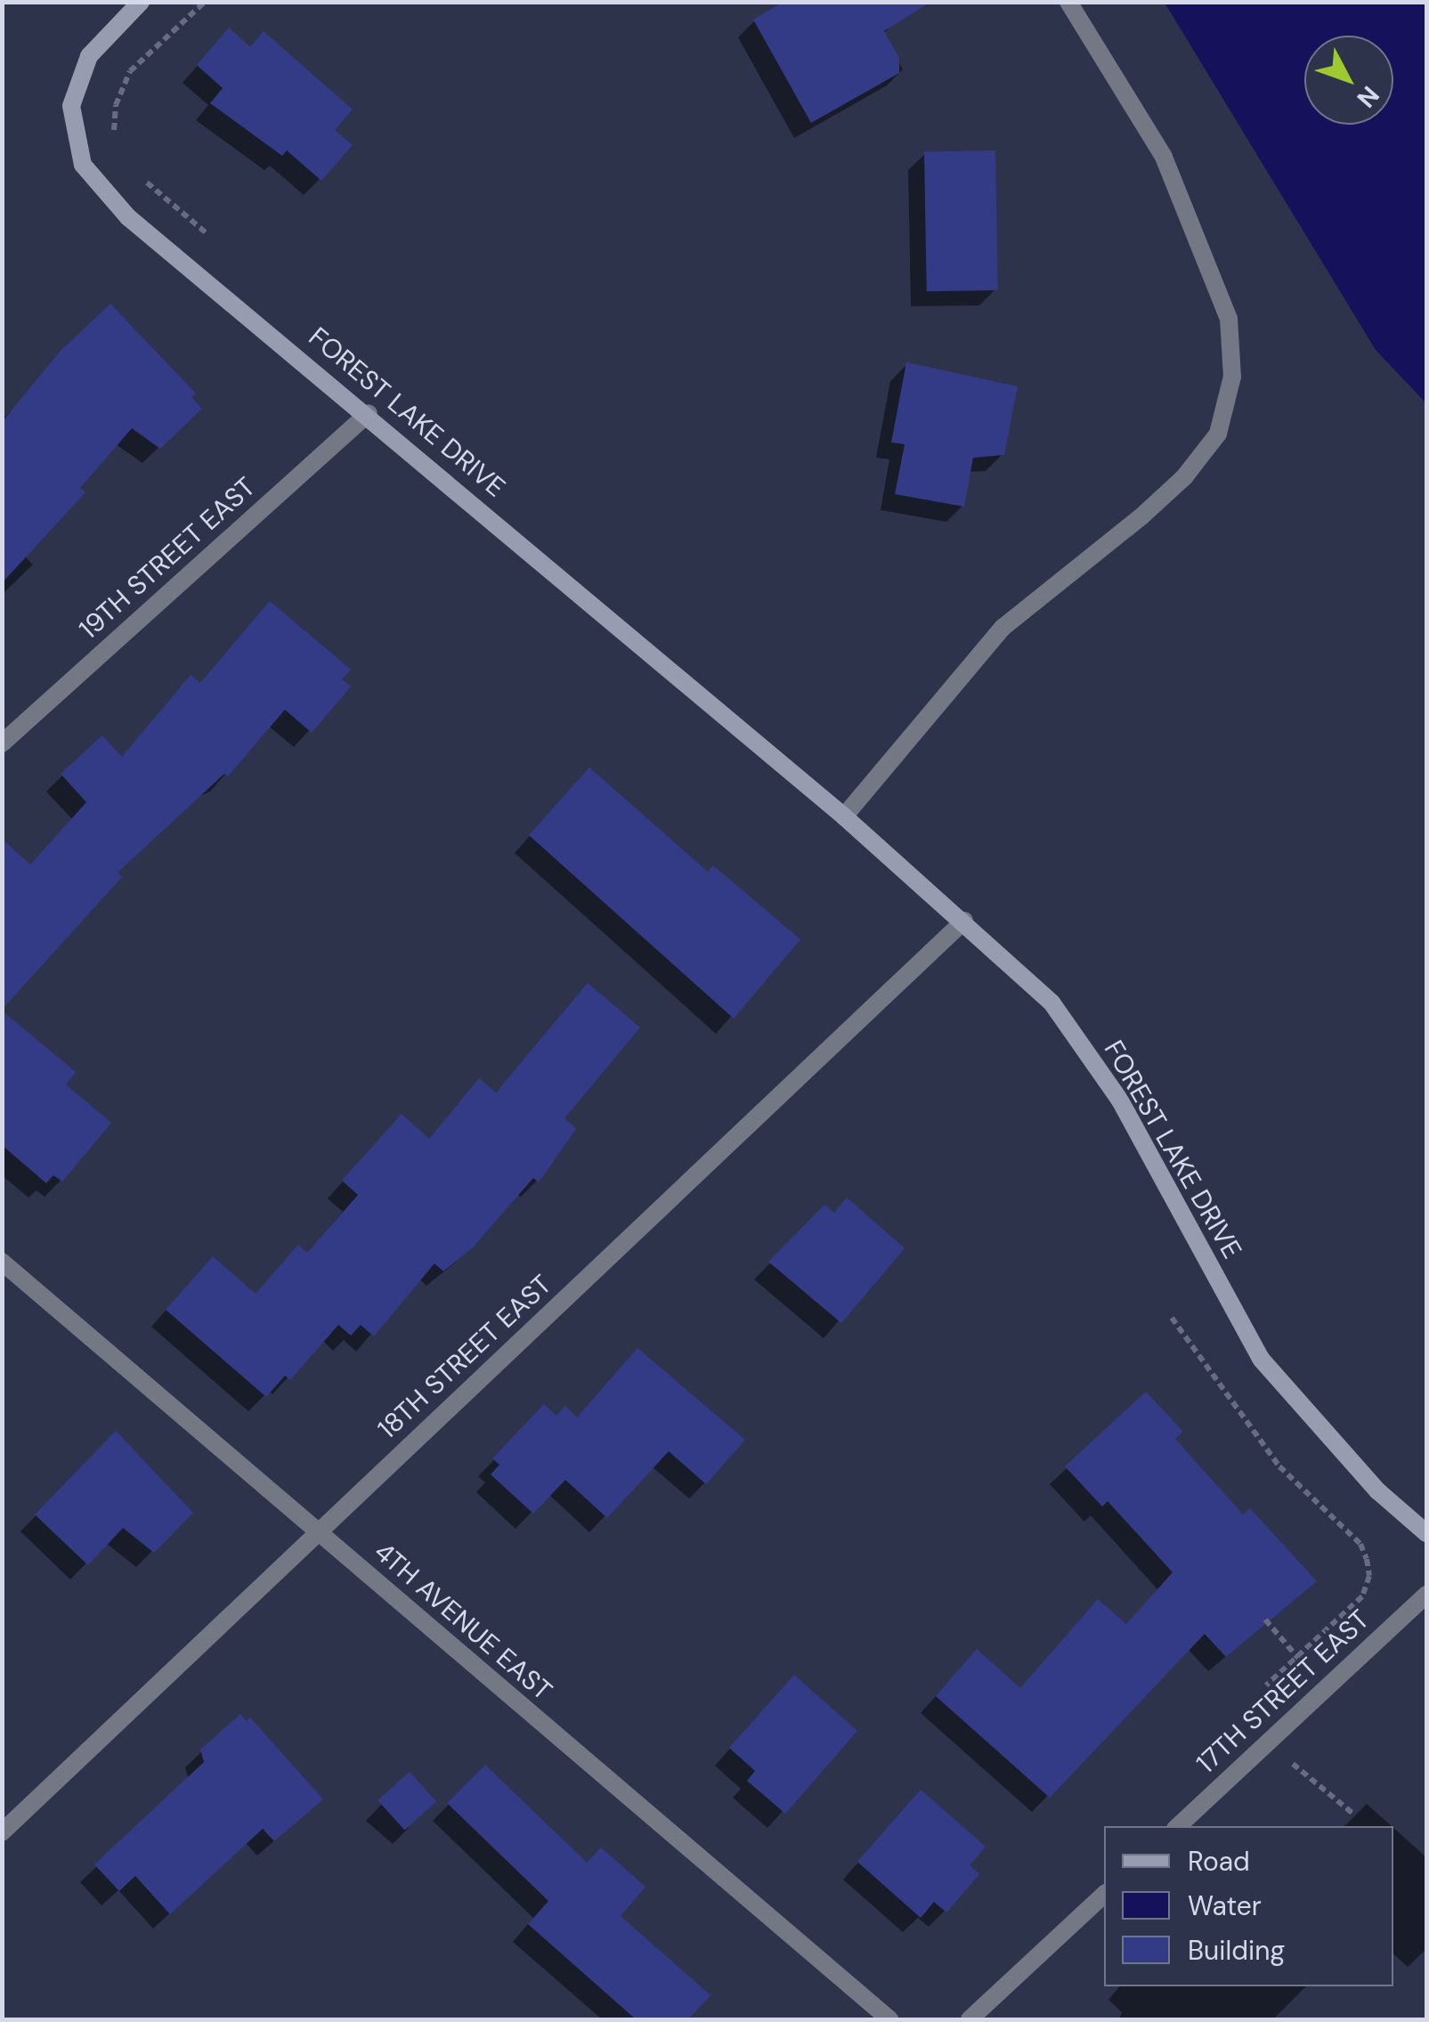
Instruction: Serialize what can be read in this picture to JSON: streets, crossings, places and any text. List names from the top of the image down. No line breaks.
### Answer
{"streets":{"street":["FOREST LAKE DRIVE","19TH STREET EAST","18TH STREET EAST","4TH AVENUE EAST","17TH STREET EAST"]},"crossings":[["FOREST LAKE DRIVE","19TH STREET EAST"],["FOREST LAKE DRIVE","18TH STREET EAST"],["18TH STREET EAST","4TH AVENUE EAST"]],"legend":["Road","Water","Building"],"north":"bottom right"}
